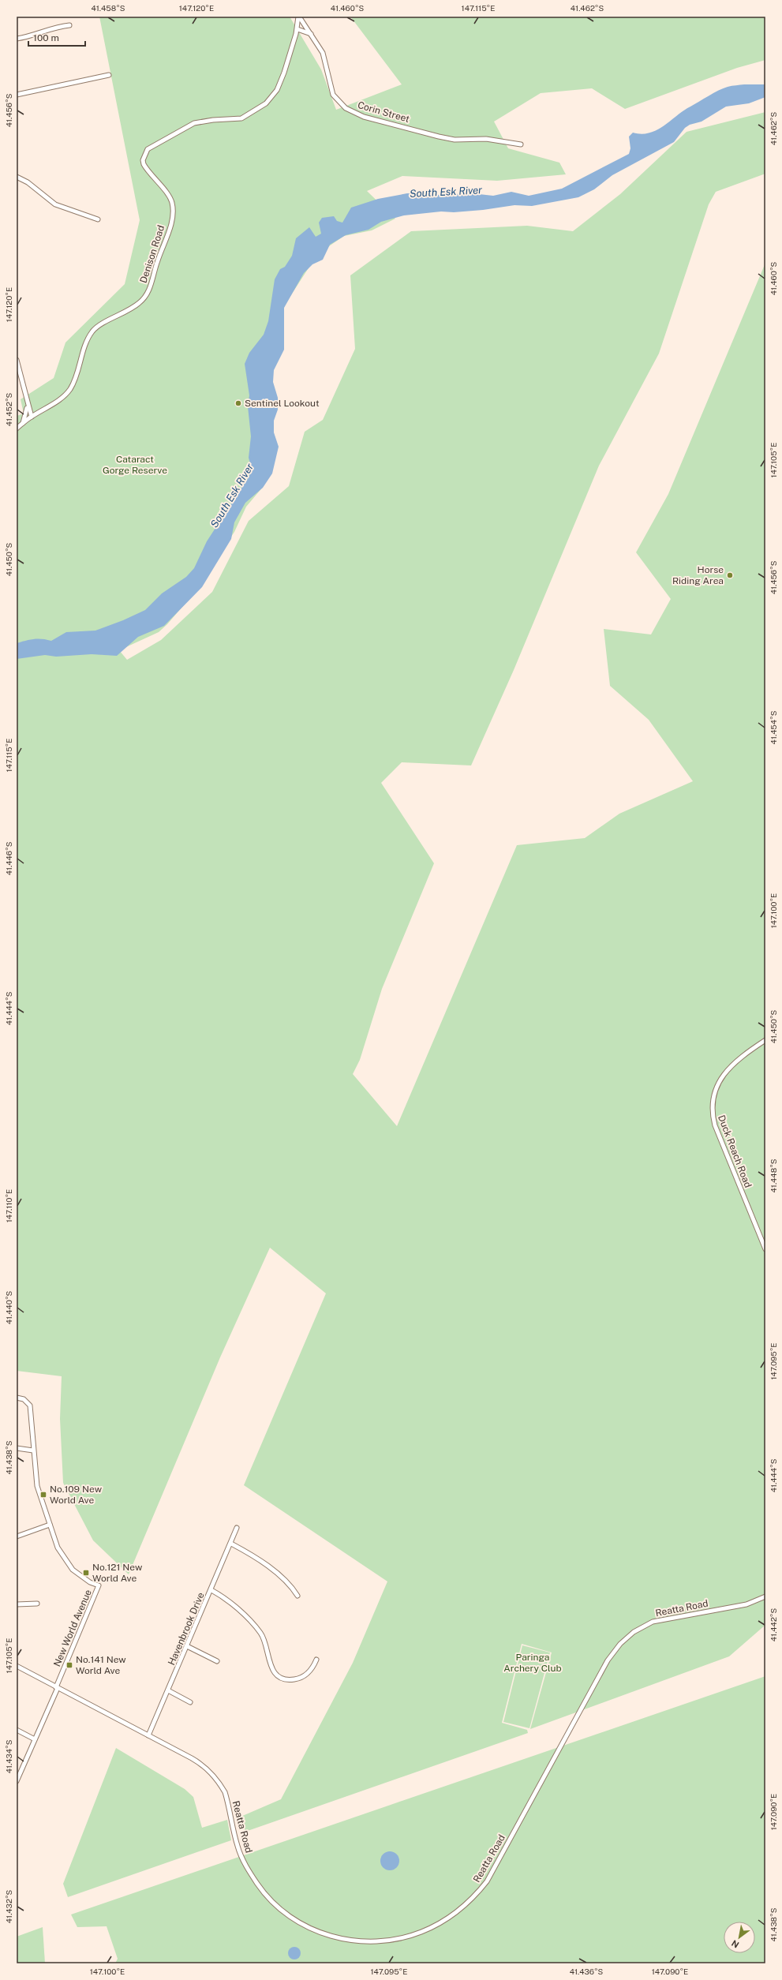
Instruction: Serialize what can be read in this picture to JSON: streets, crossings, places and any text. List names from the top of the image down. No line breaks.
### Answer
{"streets":{"street":["Corin Street","Denison Road","Duck Reach Road","Reatta Road","New World Avenue","Havenbrook Drive"]},"crossings":[["Corin Street","Denison Road"],["Reatta Road","New World Avenue"],["Reatta Road","Havenbrook Drive"]],"water":["South Esk River"],"parks":["Cataract Gorge Reserve","Paringa Archery Club"],"places":{"other":["Sentinel Lookout","Horse Riding Area"],"transit":["No.109 New World Ave","No.121 New World Ave","No.141 New World Ave"]},"scale_bar":"100 m","north":"bottom left","coordinates":["41.458°S","147.120°E","41.460°S","147.115°E","41.462°S","41.456°S","41.452°S","147.105°E","41.450°S","41.454°S","41.446°S","147.100°E","41.444°S","41.448°S","147.110°E","41.440°S","147.095°E","41.438°S","41.442°S","41.434°S","147.090°E","41.432°S","41.436°S"]}
